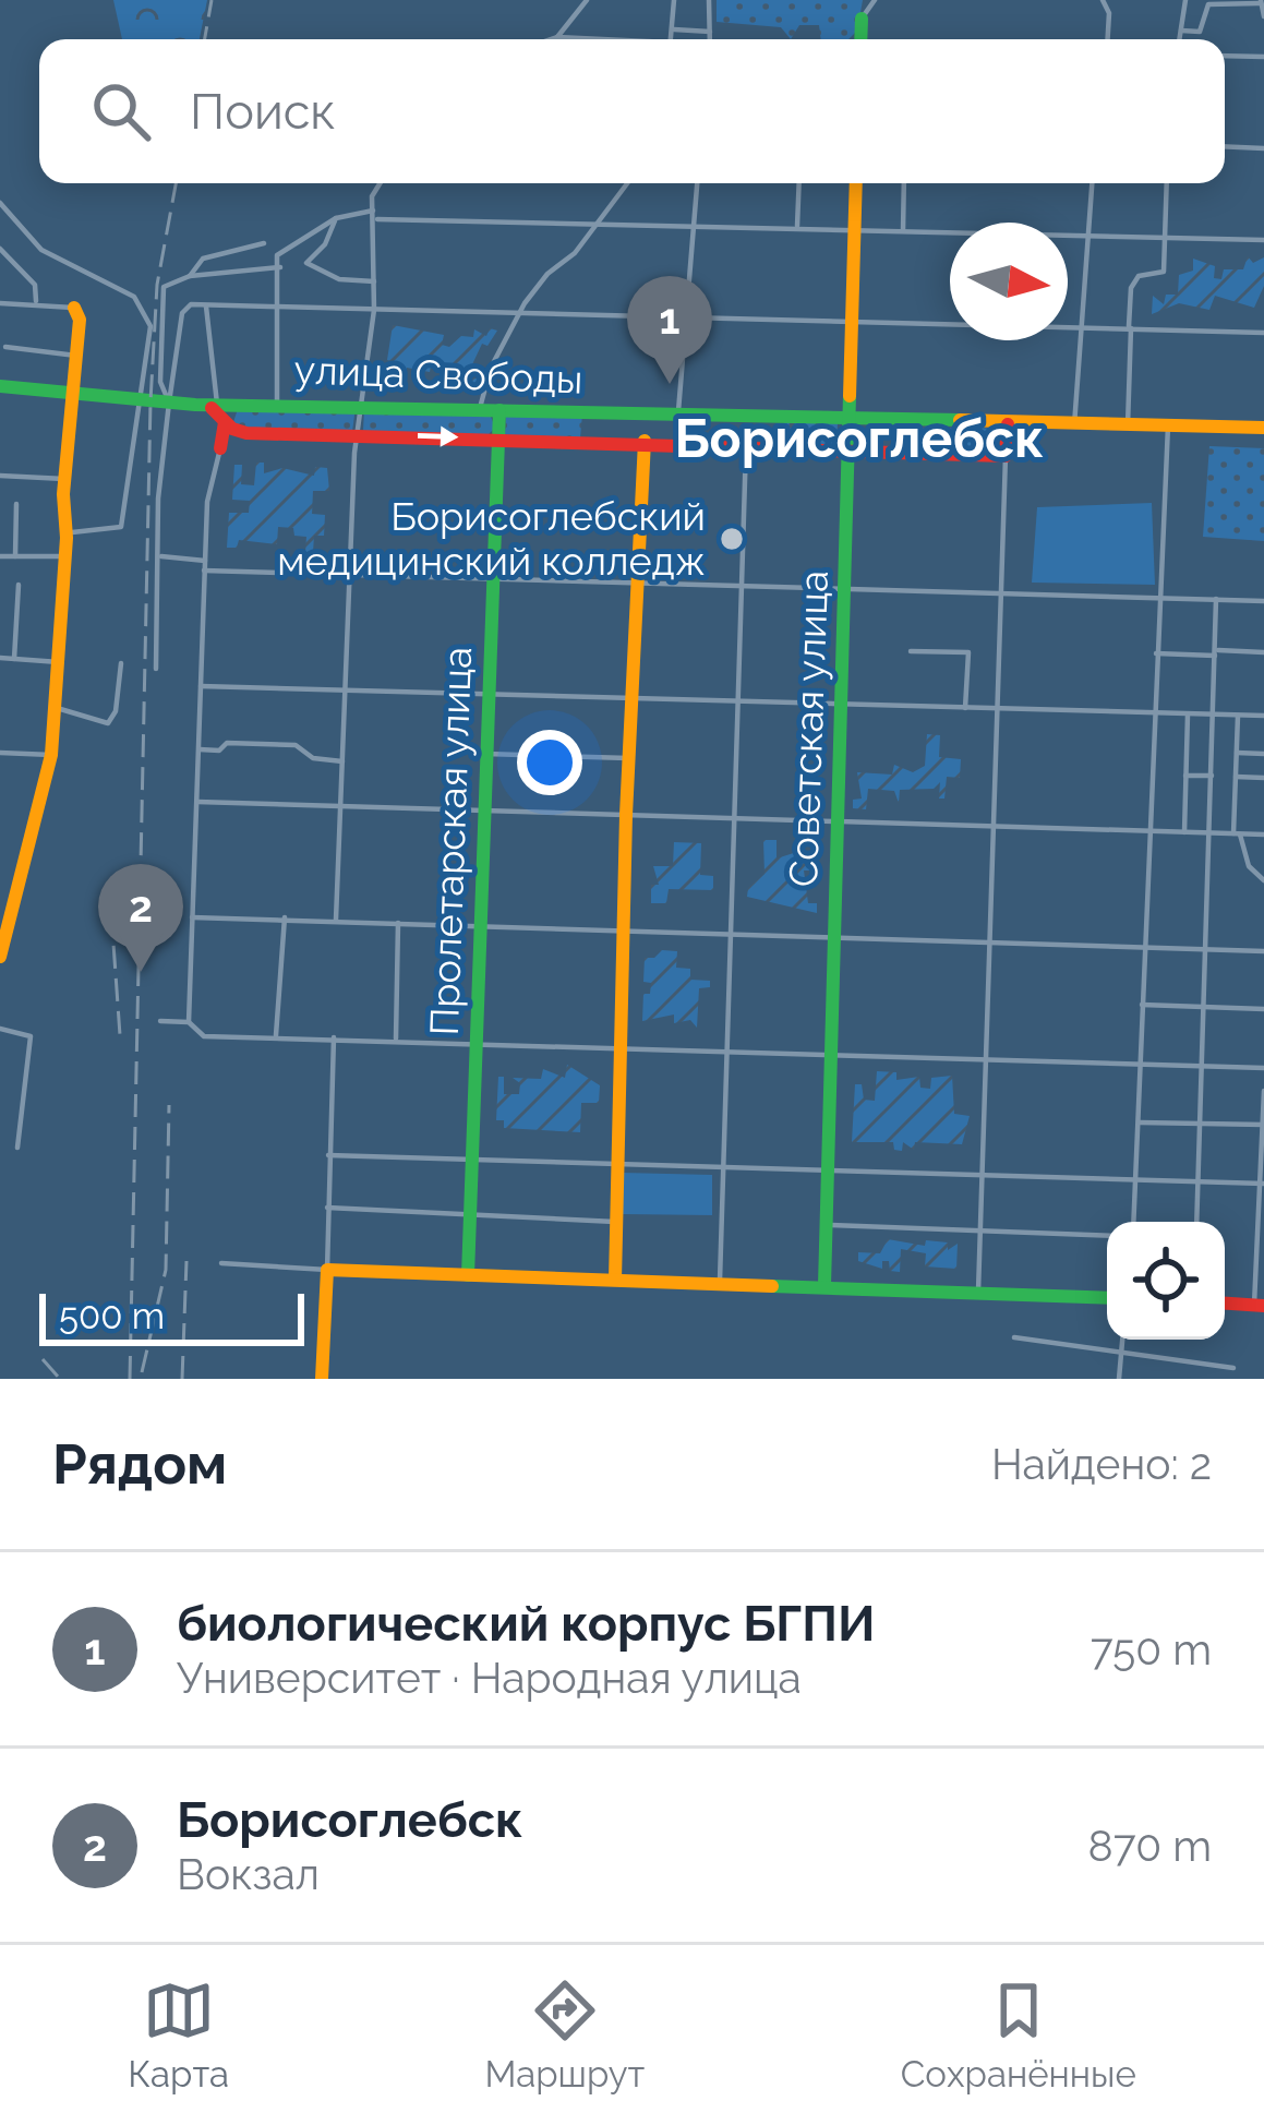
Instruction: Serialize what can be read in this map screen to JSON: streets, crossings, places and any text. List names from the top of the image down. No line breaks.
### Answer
{"streets":{"street":["улица Свободы","Советская улица","Пролетарская улица"]},"crossings":[["улица Свободы","Советская улица"],["улица Свободы","Пролетарская улица"]],"districts":["Борисоглебск"],"places":["Борисоглебский медицинский колледж"],"scale_bar":"500 m","north":"right","page":{"search":"Поиск","pins":["1","2"],"scale":"500 m","heading":["Рядом","Найдено: 2"],"list":[{"mark":"1","name":"биологический корпус БГПИ","note":"Университет · Народная улица","value":"750 m"},{"mark":"2","name":"Борисоглебск","note":"Вокзал","value":"870 m"}],"nav":["Карта","Маршрут","Сохранённые"]}}
